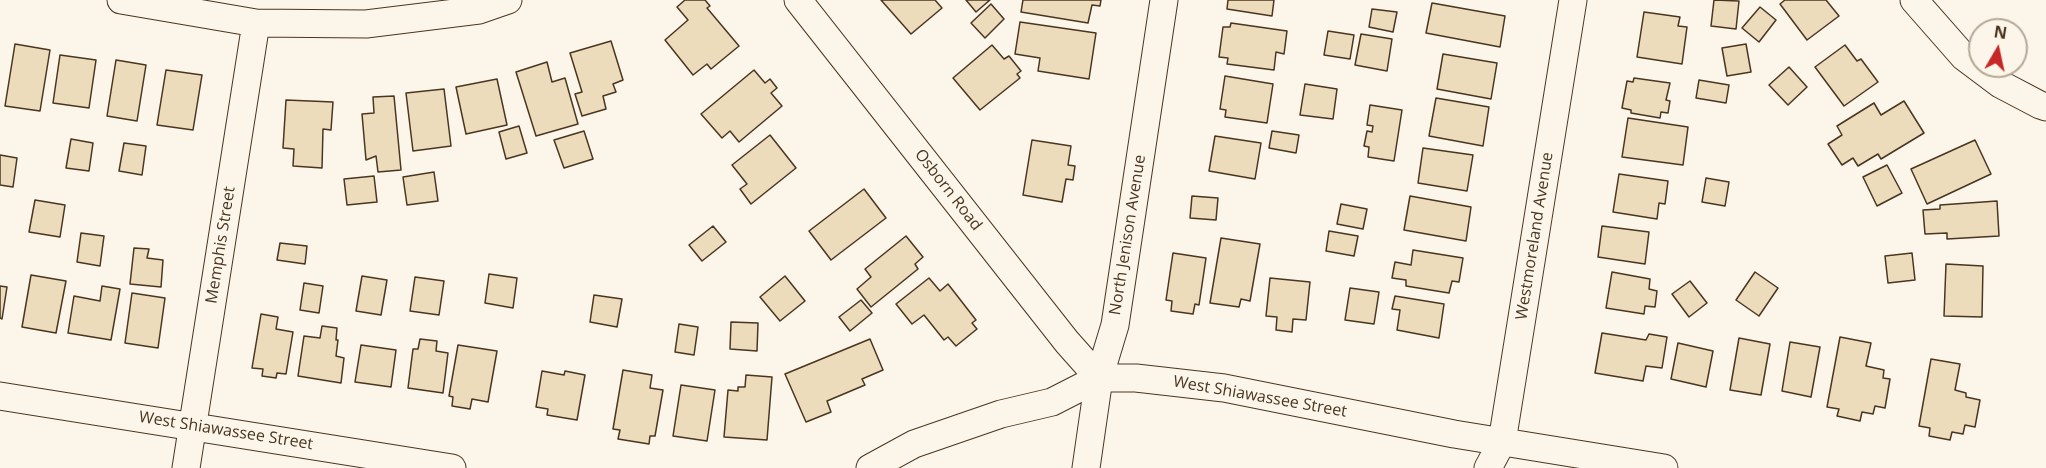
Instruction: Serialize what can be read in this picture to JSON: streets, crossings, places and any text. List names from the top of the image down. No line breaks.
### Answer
{"streets":{"street":["Osborn Road","North Jenison Avenue","Westmoreland Avenue","Memphis Street","West Shiawassee Street"]},"crossings":[["Osborn Road","North Jenison Avenue"],["Osborn Road","West Shiawassee Street"],["North Jenison Avenue","West Shiawassee Street"],["Westmoreland Avenue","West Shiawassee Street"],["Memphis Street","West Shiawassee Street"]],"north":"top"}
